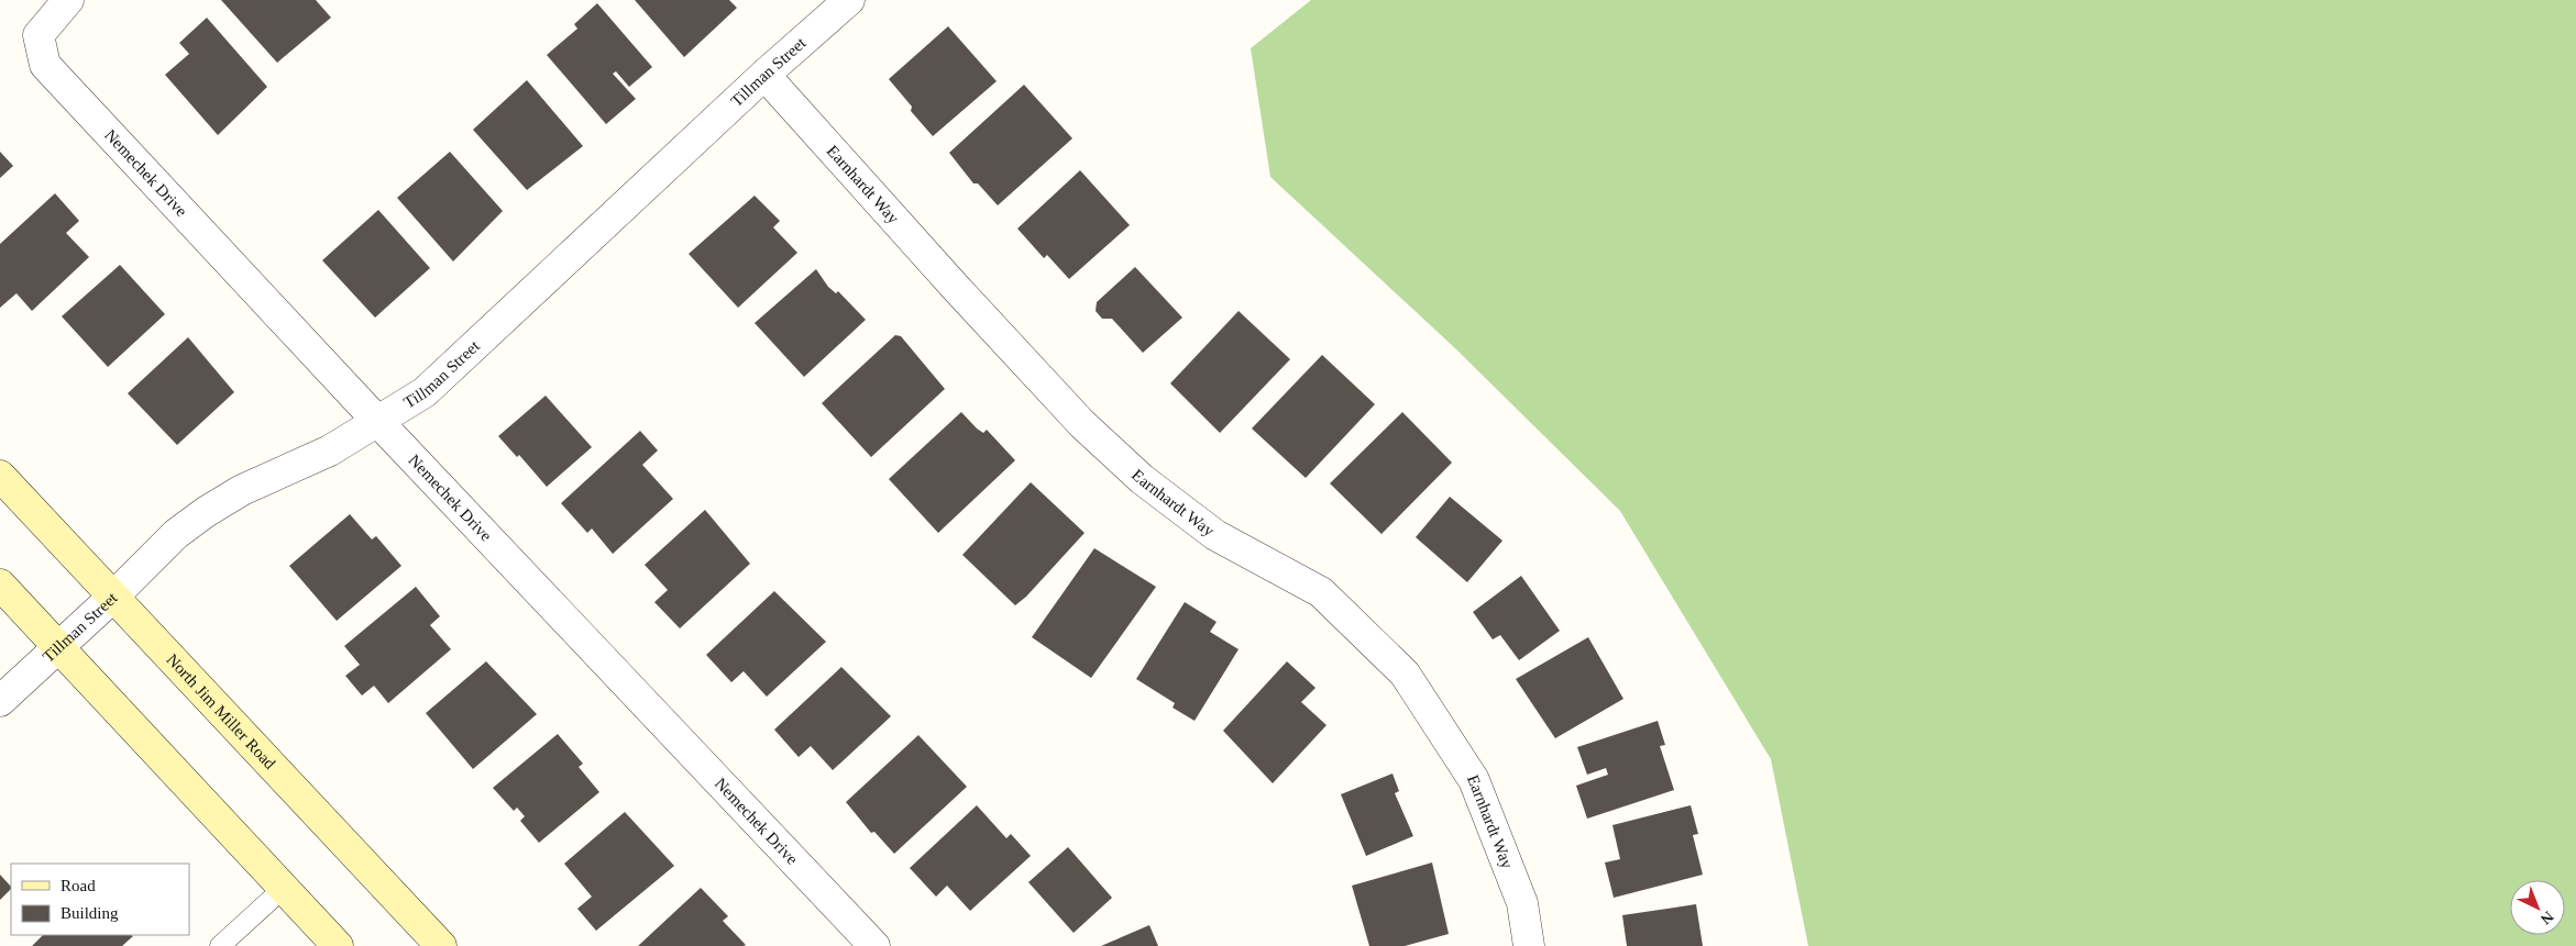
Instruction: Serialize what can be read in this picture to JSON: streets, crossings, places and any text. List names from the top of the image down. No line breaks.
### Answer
{"streets":{"main road":["North Jim Miller Road"],"street":["Tillman Street","Nemechek Drive","Earnhardt Way"]},"crossings":[["Tillman Street","Nemechek Drive"],["Tillman Street","Earnhardt Way"],["Tillman Street","North Jim Miller Road"]],"legend":["Road","Building"],"north":"bottom right"}
